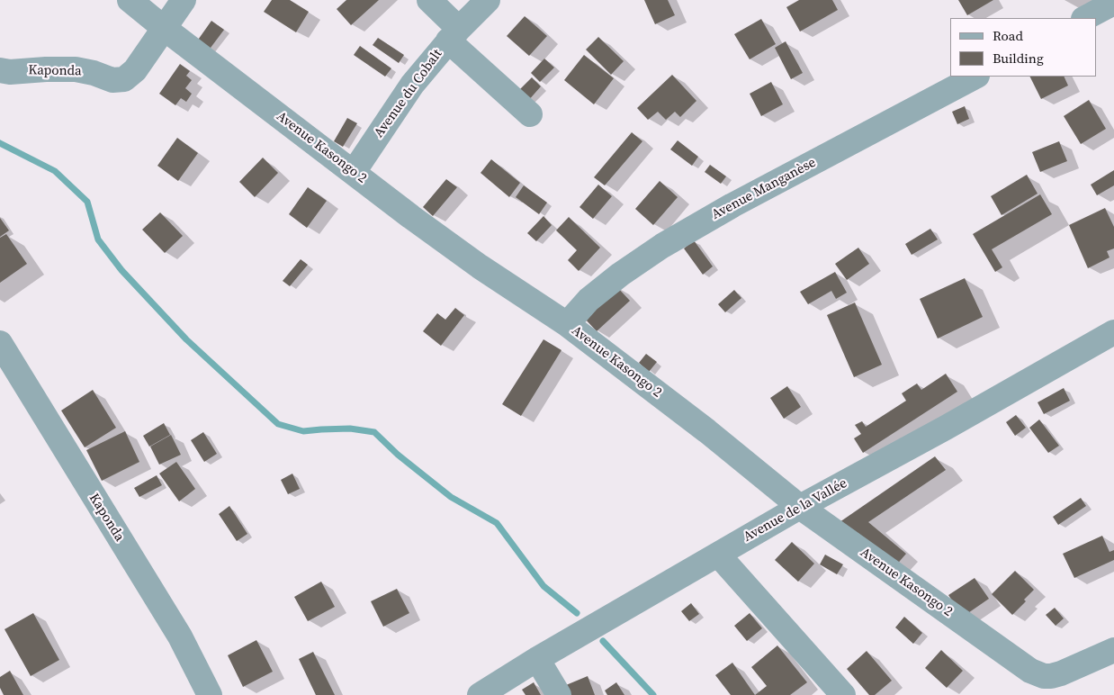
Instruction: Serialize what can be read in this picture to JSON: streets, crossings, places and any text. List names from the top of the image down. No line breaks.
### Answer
{"streets":{"street":["Kaponda","Avenue du Cobalt","Avenue Kasongo 2","Avenue Manganèse","Avenue de la Vallée"]},"crossings":[["Kaponda","Avenue Kasongo 2"],["Avenue du Cobalt","Avenue Kasongo 2"],["Avenue Kasongo 2","Avenue Manganèse"],["Avenue Kasongo 2","Avenue de la Vallée"]],"legend":["Road","Building"]}
